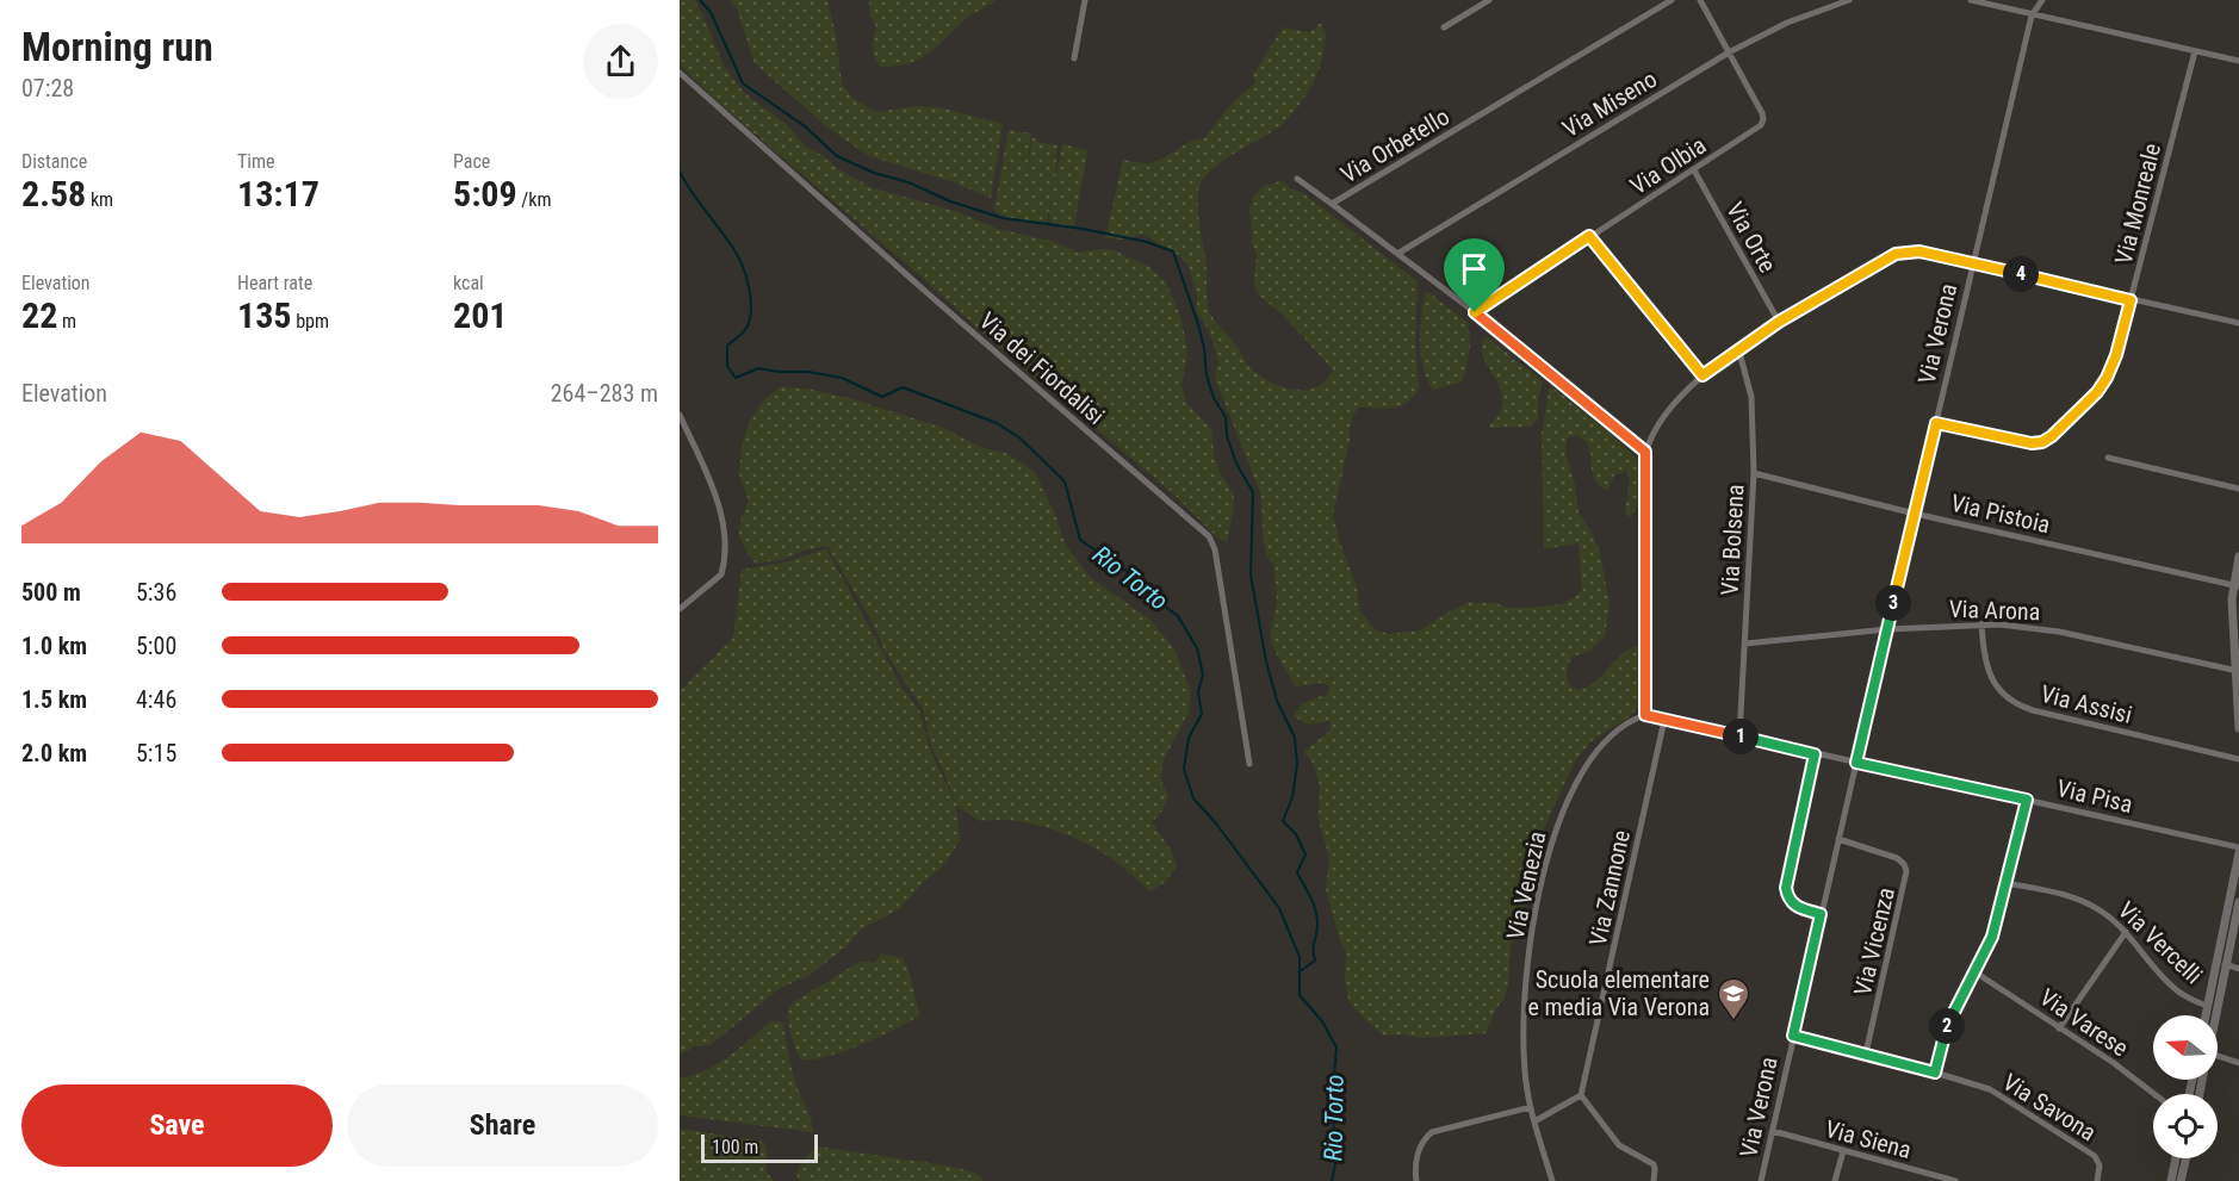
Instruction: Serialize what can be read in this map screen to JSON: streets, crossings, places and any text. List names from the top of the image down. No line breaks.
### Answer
{"streets":{"street":["Via Miseno","Via Orbetello","Via Olbia","Via Monreale","Via Orte","Via Verona","Via dei Fiordalisi","Via Pistoia","Via Bolsena","Via Arona","Via Assisi","Via Pisa","Via Venezia","Via Zannone","Via Vicenza","Via Vercelli","Via Varese","Via Savona","Via Siena"]},"crossings":[["Via Miseno","Via Orbetello"],["Via Miseno","Via Olbia"],["Via Orbetello","Via Olbia"],["Via Olbia","Via Orte"],["Via Monreale","Via Verona"],["Via Verona","Via Pistoia"],["Via Verona","Via Arona"],["Via Verona","Via Pisa"],["Via Verona","Via Vicenza"],["Via Verona","Via Savona"],["Via Verona","Via Siena"],["Via Pistoia","Via Bolsena"],["Via Bolsena","Via Arona"],["Via Bolsena","Via Pisa"],["Via Arona","Via Assisi"],["Via Pisa","Via Venezia"],["Via Pisa","Via Zannone"],["Via Vicenza","Via Savona"]],"water":["Rio Torto"],"places":{"school or university":["Scuola elementare e media Via Verona"]},"scale_bar":"100 m","north":"left","page":{"heading":["Morning run","07:28"],"stats":[["Distance","2.58 km"],["Time","13:17"],["Pace","5:09 /km"],["Elevation","22 m"],["Heart rate","135 bpm"],["kcal","201"]],"pins":["4","3","1","2"],"chart":["Elevation","264–283 m"],"list":[{"name":"500 m","note":"5:36"},{"name":"1.0 km","note":"5:00"},{"name":"1.5 km","note":"4:46"},{"name":"2.0 km","note":"5:15"}],"buttons":["Save","Share"],"scale":"100 m"}}
